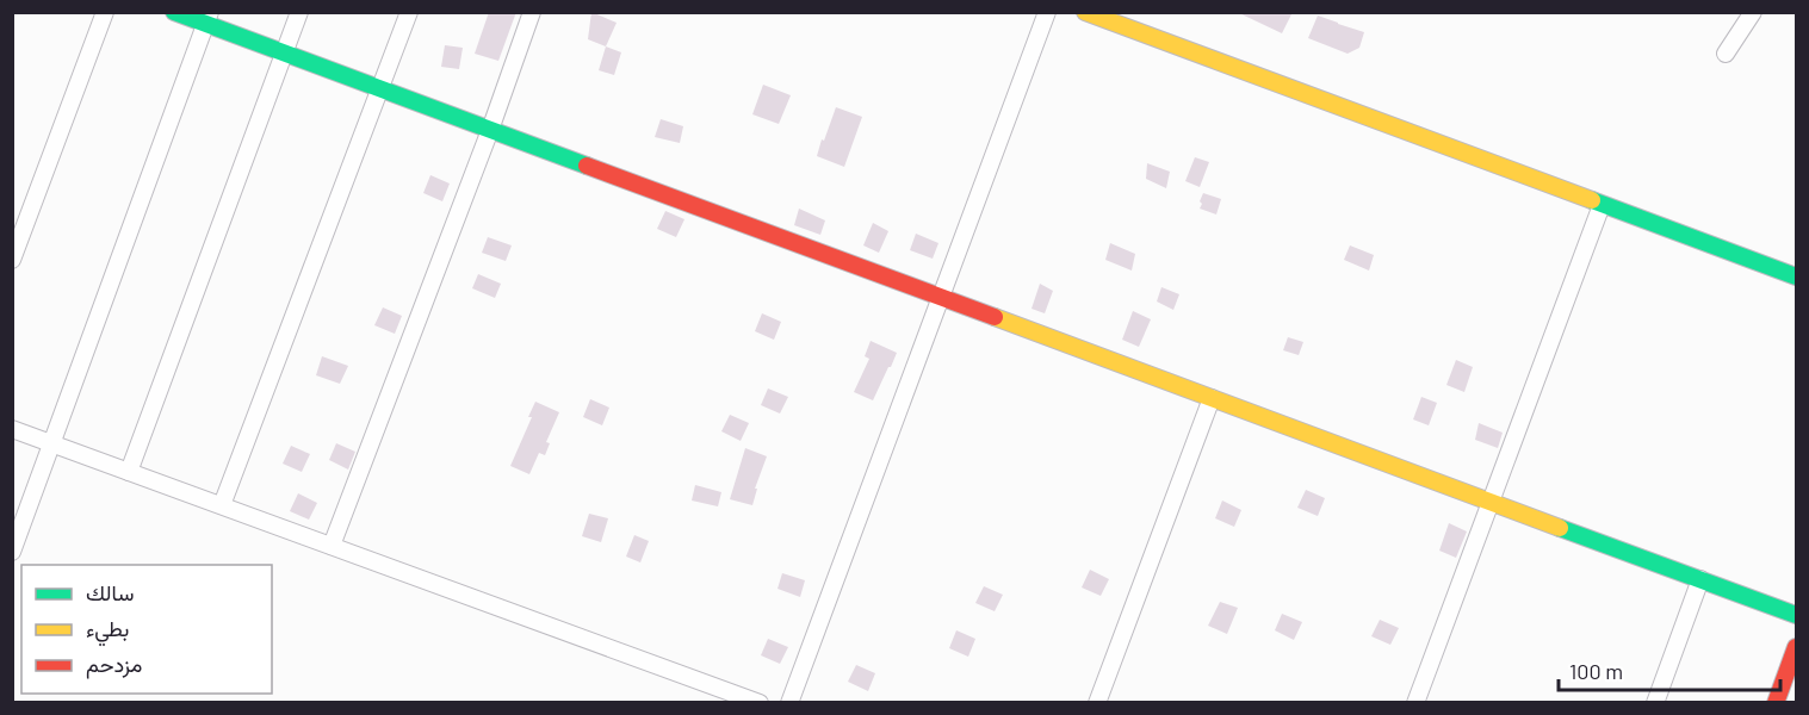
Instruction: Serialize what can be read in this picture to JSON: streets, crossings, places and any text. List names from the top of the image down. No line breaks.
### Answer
{"legend":["سالك","بطيء","مزدحم"],"scale_bar":"100 m"}
